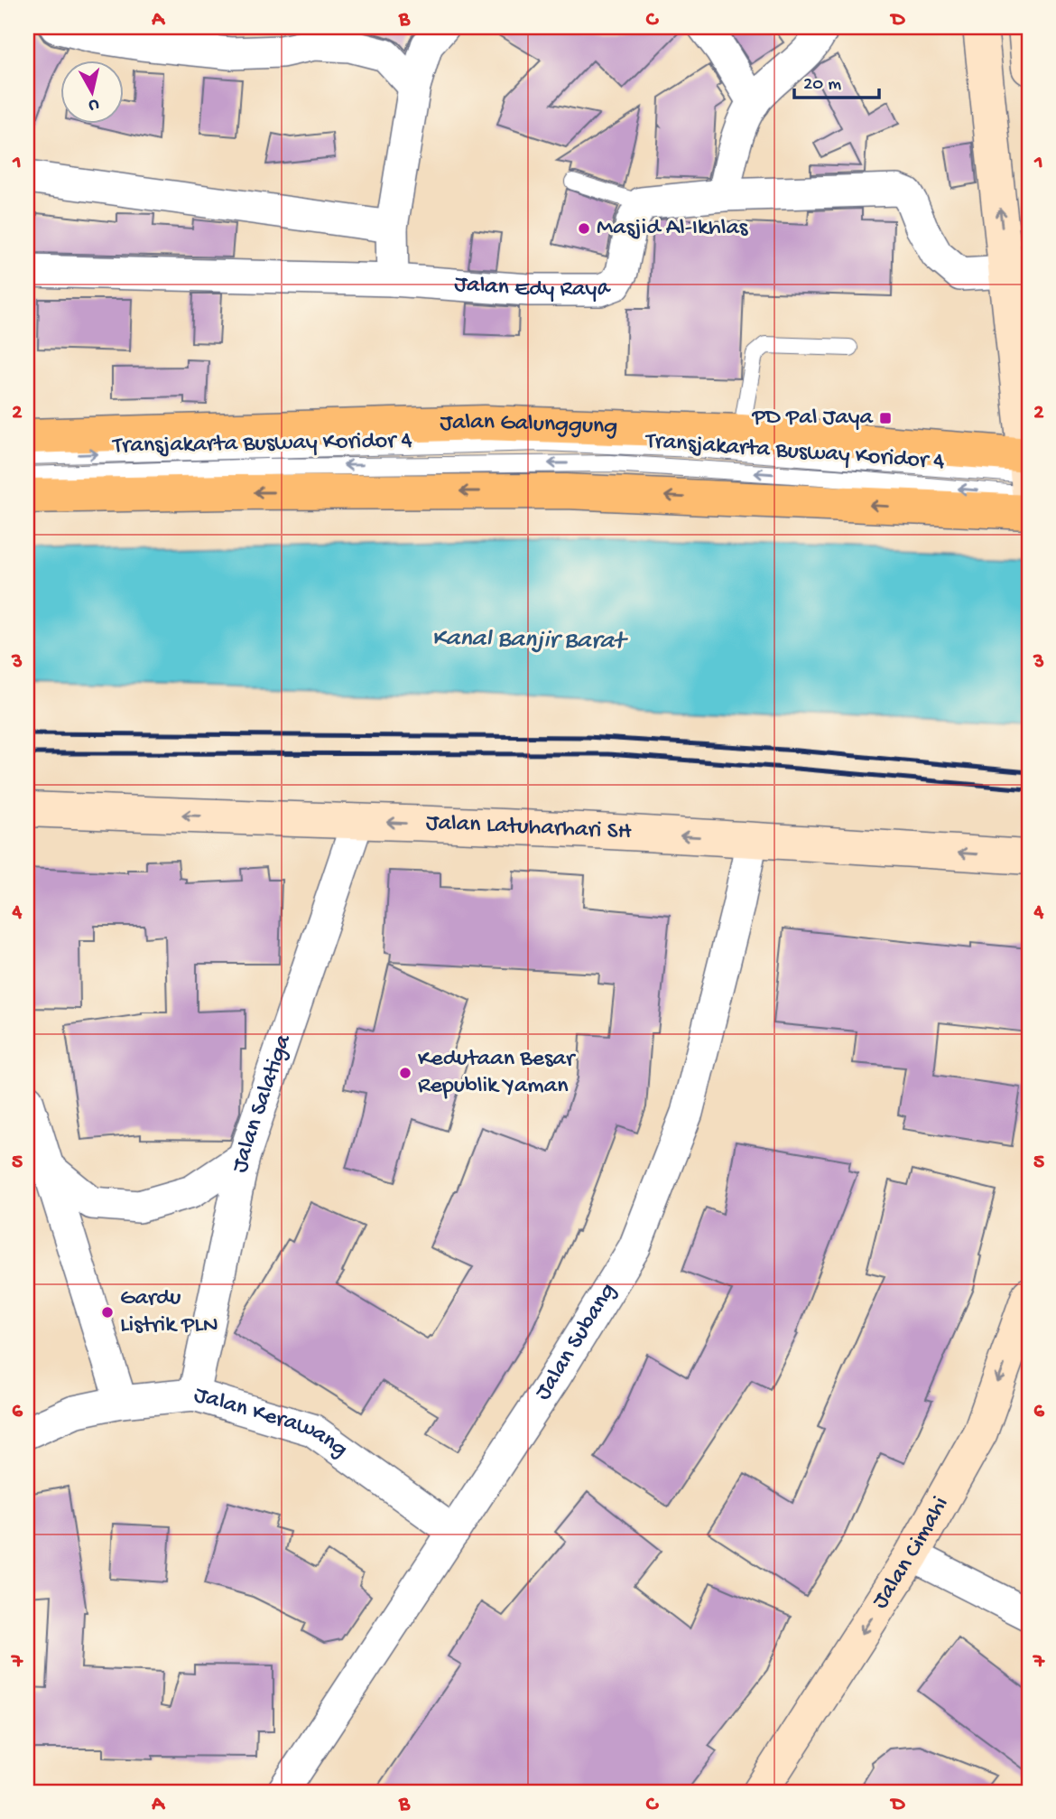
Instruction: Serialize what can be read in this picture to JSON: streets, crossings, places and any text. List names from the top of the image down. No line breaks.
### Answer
{"streets":{"main road":["Jalan Galunggung"],"street":["Jalan Edy Raya","Jalan Latuharhari SH","Jalan Salatiga","Jalan Subang","Jalan Kerawang","Jalan Cimahi"],"lane":["Transjakarta Busway Koridor 4"]},"crossings":[["Jalan Galunggung","Transjakarta Busway Koridor 4"],["Jalan Latuharhari SH","Jalan Salatiga"],["Jalan Latuharhari SH","Jalan Subang"],["Jalan Salatiga","Jalan Kerawang"],["Jalan Subang","Jalan Kerawang"]],"one_way":["Jalan Latuharhari SH","Jalan Cimahi"],"water":["Kanal Banjir Barat"],"places":{"other":["Masjid Al-Ikhlas","Kedutaan Besar Republik Yaman","Gardu Listrik PLN"],"transit":["PD Pal Jaya"]},"scale_bar":"20 m","north":"bottom","grid":{"columns":["A","B","C","D"],"rows":["1","2","3","4","5","6","7"]}}
